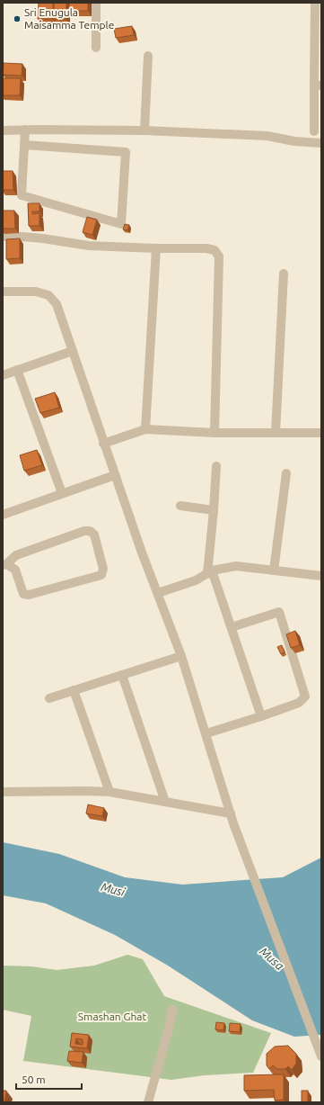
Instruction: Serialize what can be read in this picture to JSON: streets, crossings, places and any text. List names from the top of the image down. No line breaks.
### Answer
{"water":["Musi","Musa"],"parks":["Smashan Ghat"],"places":["Sri Enugula Maisamma Temple"],"scale_bar":"50 m"}
